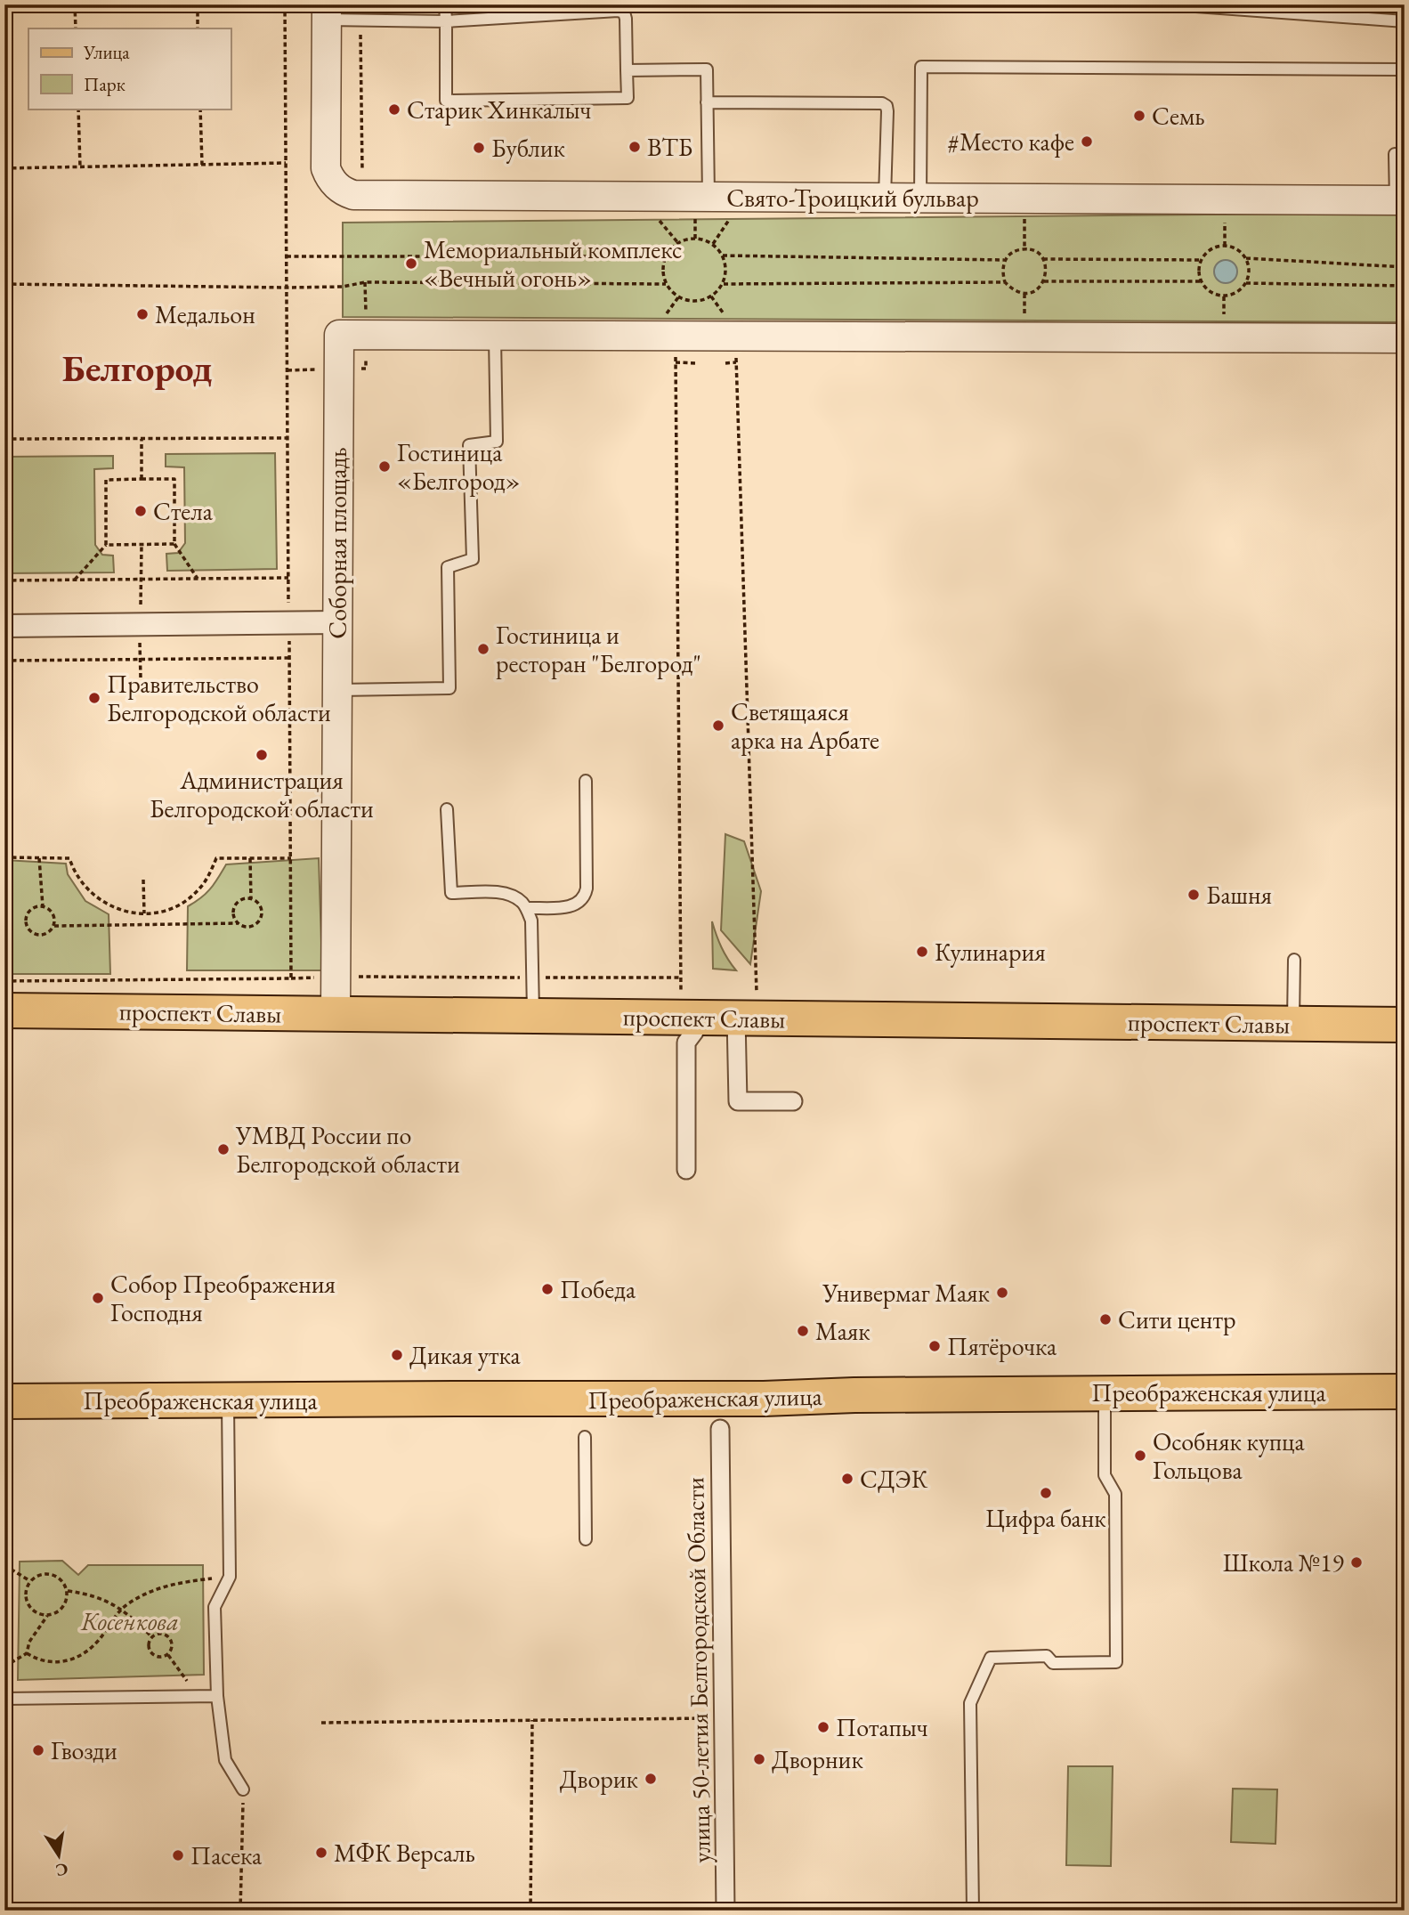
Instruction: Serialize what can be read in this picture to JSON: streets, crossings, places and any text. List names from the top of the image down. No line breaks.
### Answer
{"streets":{"main road":["проспект Славы","Преображенская улица"],"street":["Свято-Троицкий бульвар","Соборная площадь","улица 50-летия Белгородской Области"]},"crossings":[["Соборная площадь","проспект Славы"]],"districts":["Белгород"],"parks":["Косенкова"],"places":["Старик Хинкалыч","Семь","#Место кафе","ВТБ","Бублик","Мемориальный комплекс «Вечный огонь»","Медальон","Гостиница «Белгород»","Стела","Гостиница и ресторан \"Белгород\"","Правительство Белгородской области","Светящаяся арка на Арбате","Администрация Белгородской области","Башня","Кулинария","УМВД России по Белгородской области","Победа","Универмаг Маяк","Собор Преображения Господня","Сити центр","Маяк","Пятёрочка","Дикая утка","Особняк купца Гольцова","СДЭК","Цифра банк","Школа №19","Потапыч","Гвозди","Дворник","Дворик","МФК Версаль","Пасека"],"legend":["Улица","Парк"],"north":"bottom"}
